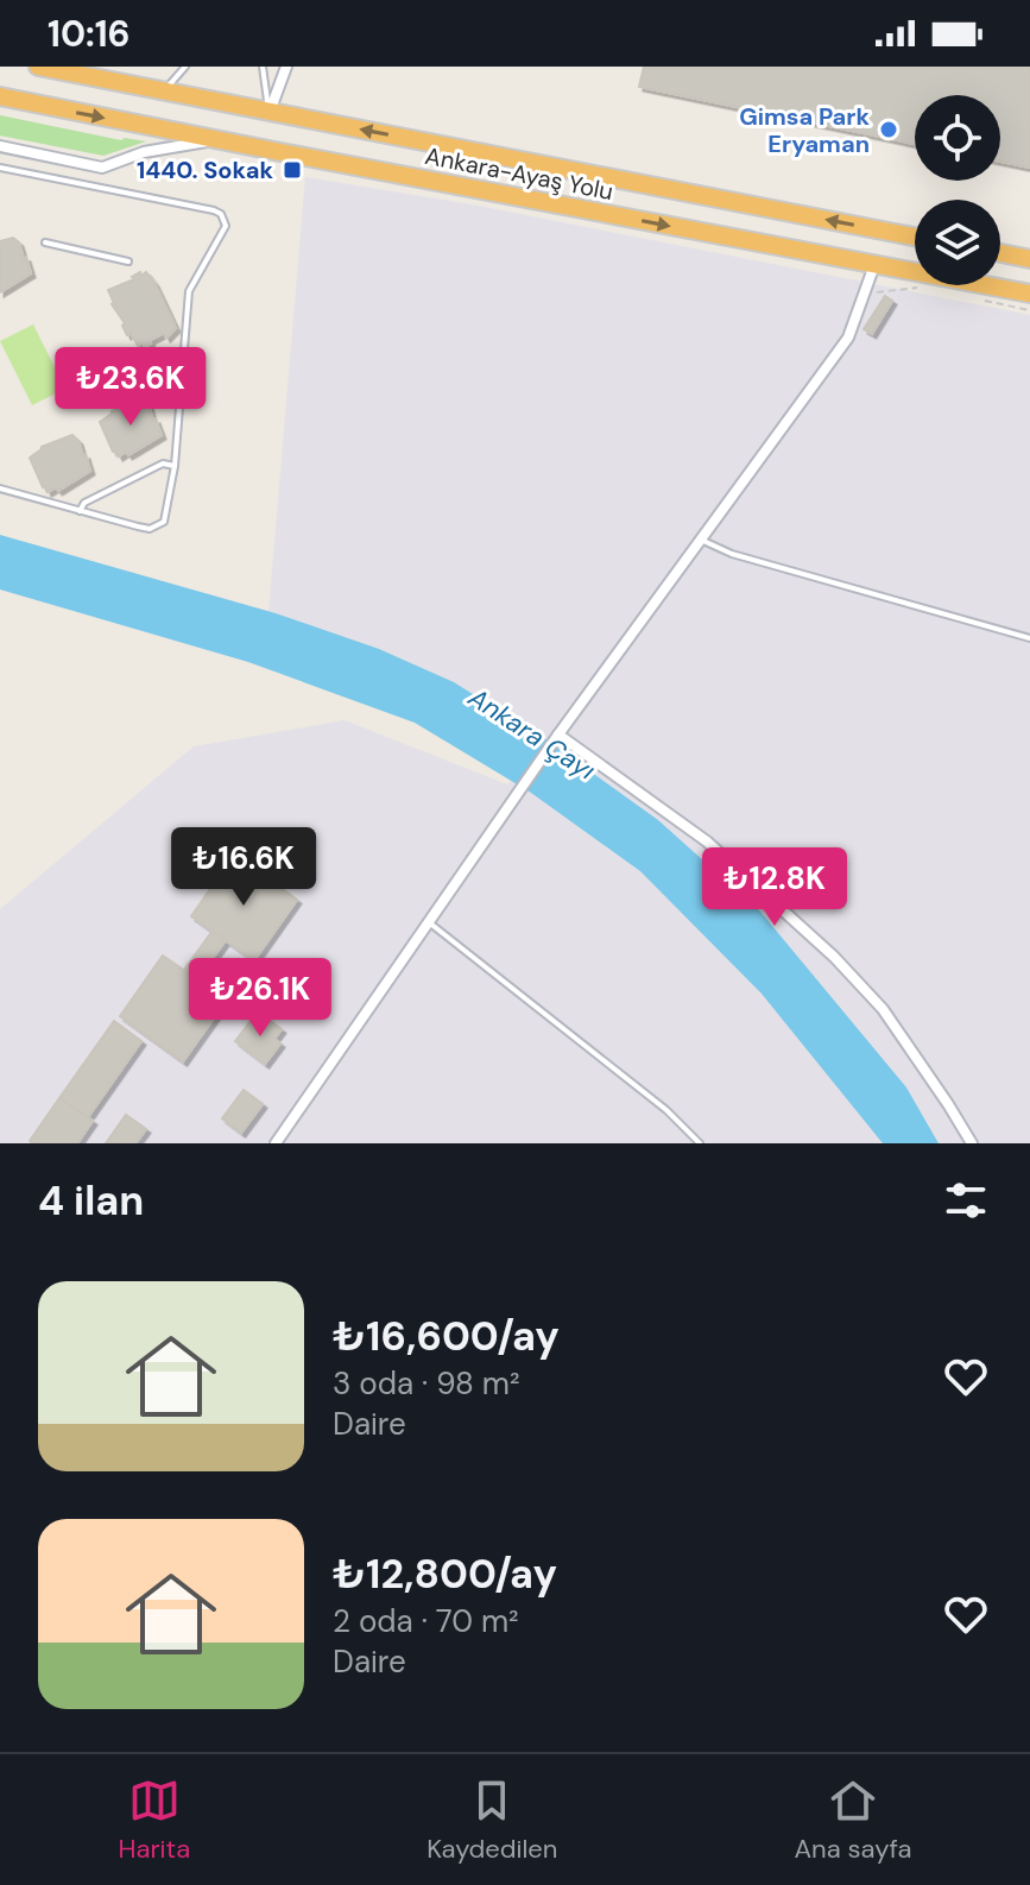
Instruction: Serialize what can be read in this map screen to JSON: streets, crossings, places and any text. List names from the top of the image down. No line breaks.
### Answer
{"streets":{"highway":["Ankara-Ayaş Yolu"]},"water":["Ankara Çayı"],"places":{"other":["Gimsa Park Eryaman"],"transit":["1440. Sokak"]},"page":{"status":"10:16","price":["₺23.6K","₺16.6K","₺12.8K","₺26.1K"],"heading":"4 ilan","list":[{"name":"₺16,600/ay","note":"3 oda · 98 m² · Daire"},{"name":"₺12,800/ay","note":"2 oda · 70 m² · Daire"}],"tabs":["Harita","Kaydedilen","Ana sayfa"]}}
